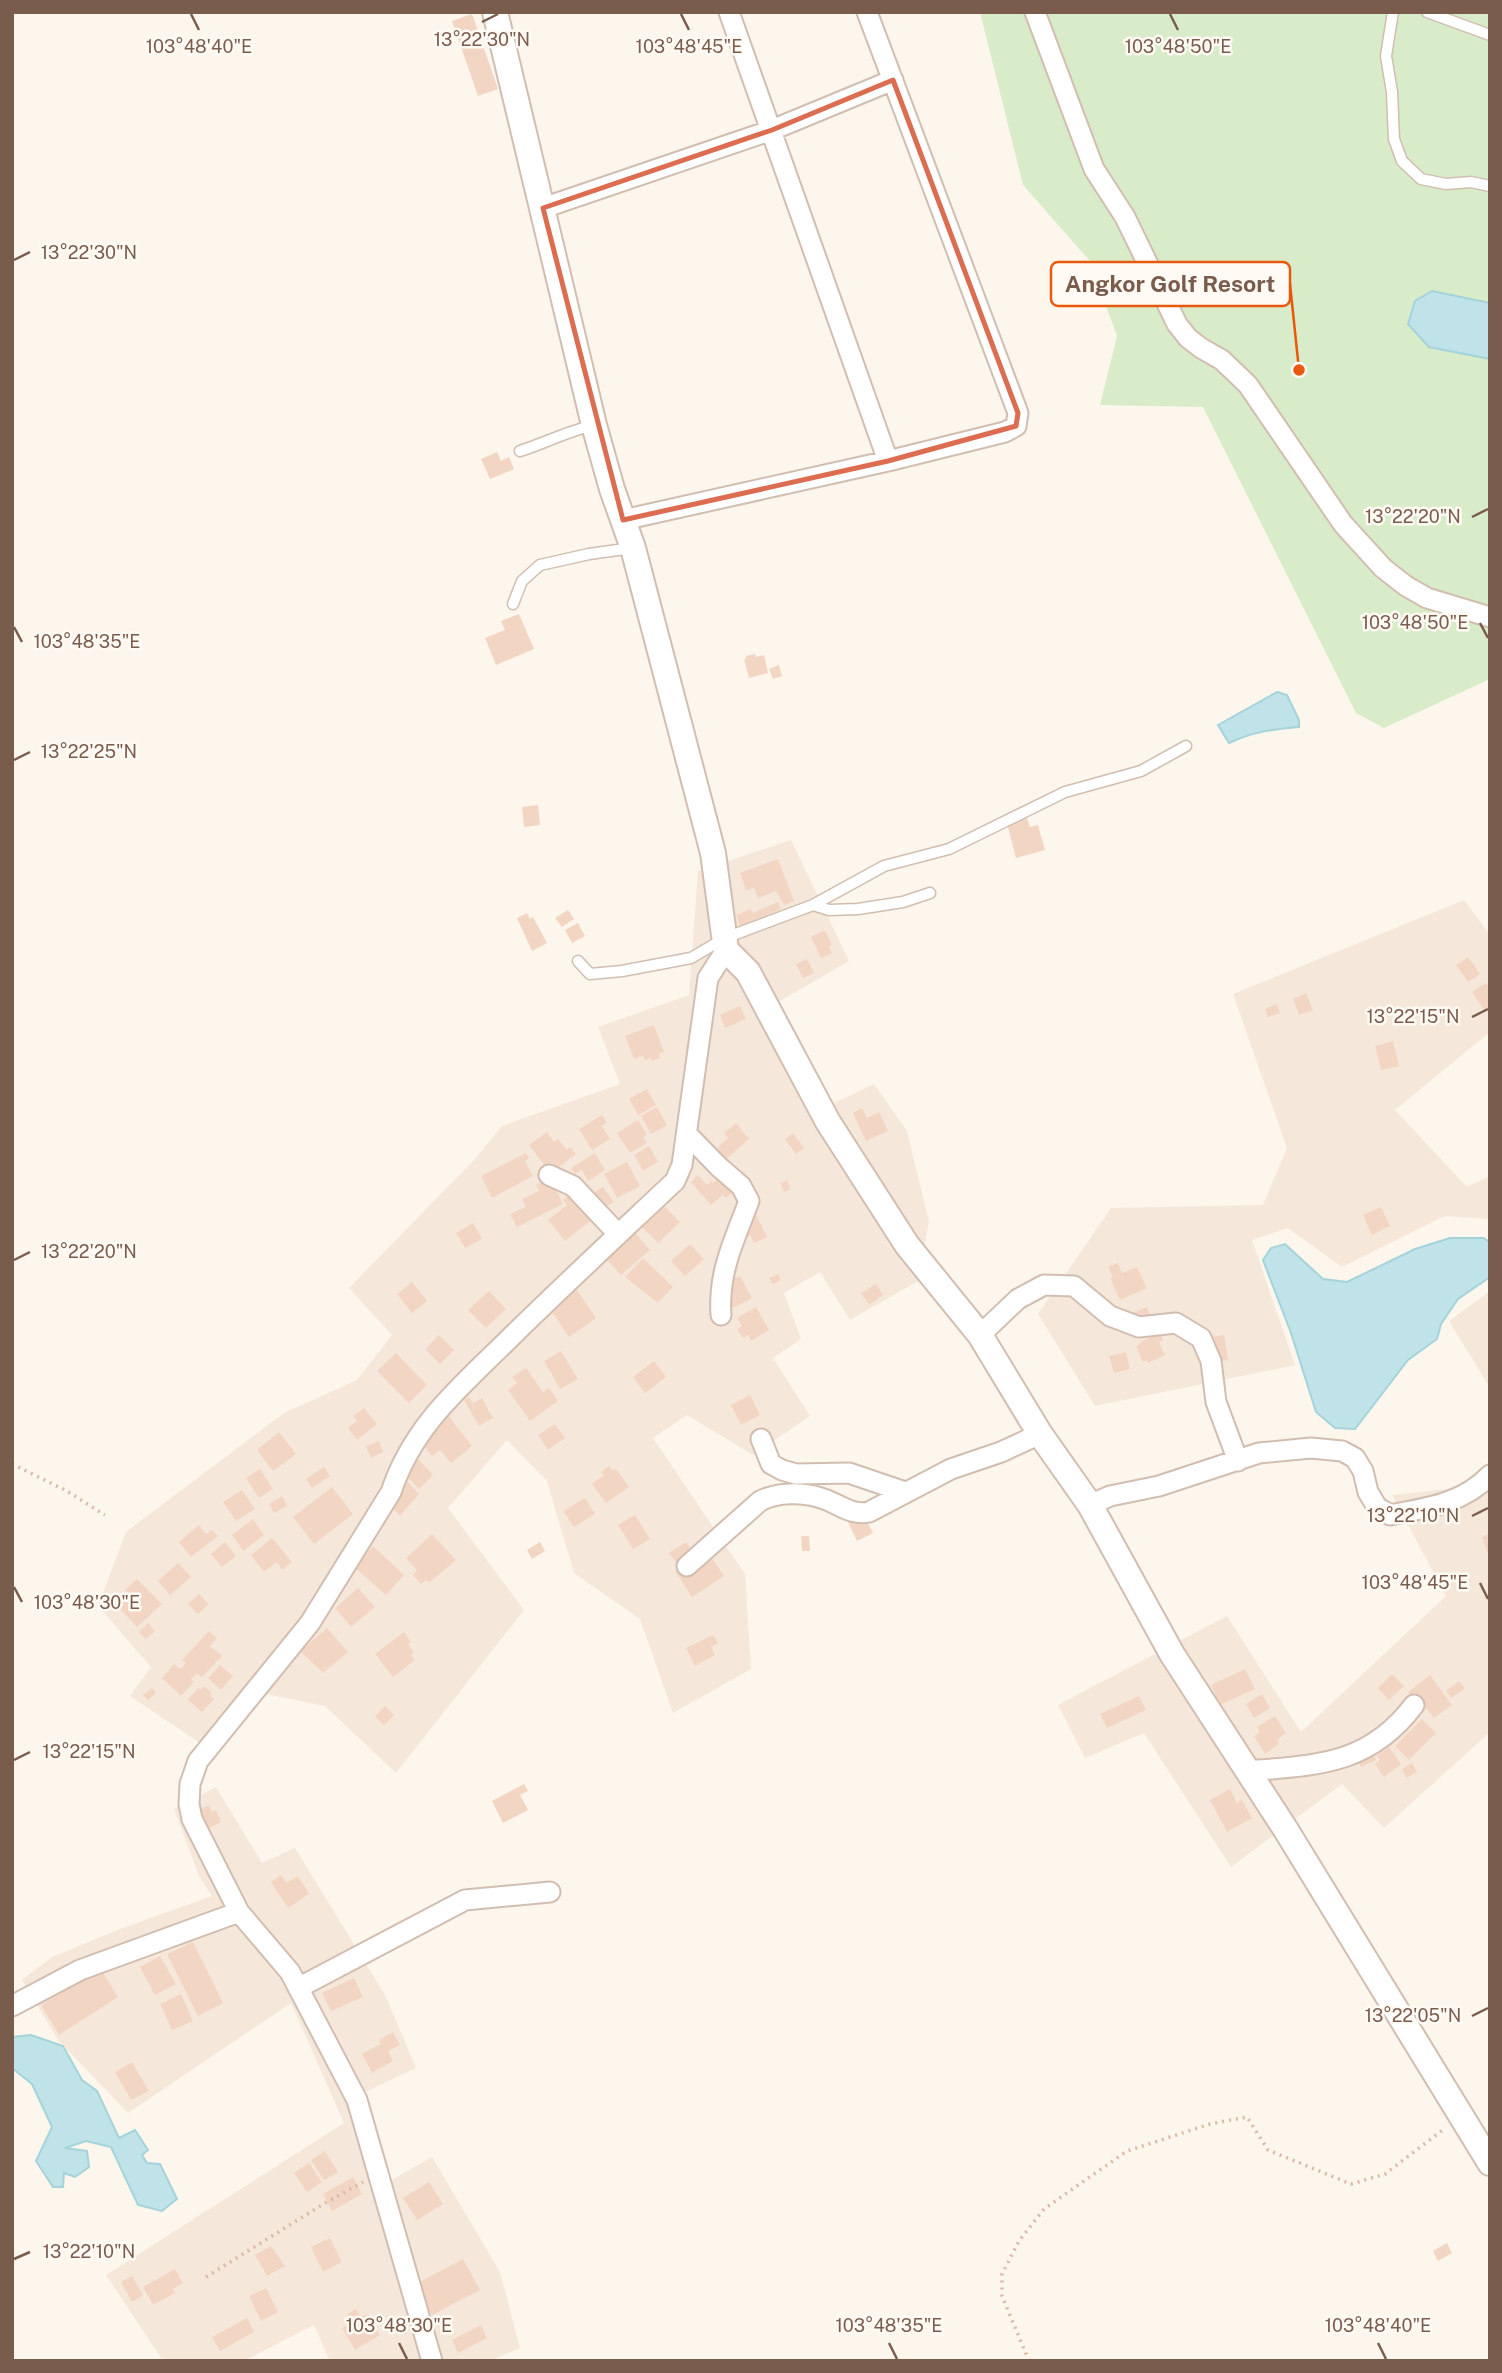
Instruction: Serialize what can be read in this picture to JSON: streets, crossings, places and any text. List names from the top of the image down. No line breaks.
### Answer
{"places":["Angkor Golf Resort"],"coordinates":["13°22'30\"N","103°48'40\"E","103°48'45\"E","103°48'50\"E","13°22'20\"N","103°48'35\"E","13°22'25\"N","13°22'15\"N","13°22'10\"N","103°48'30\"E","13°22'05\"N"]}
